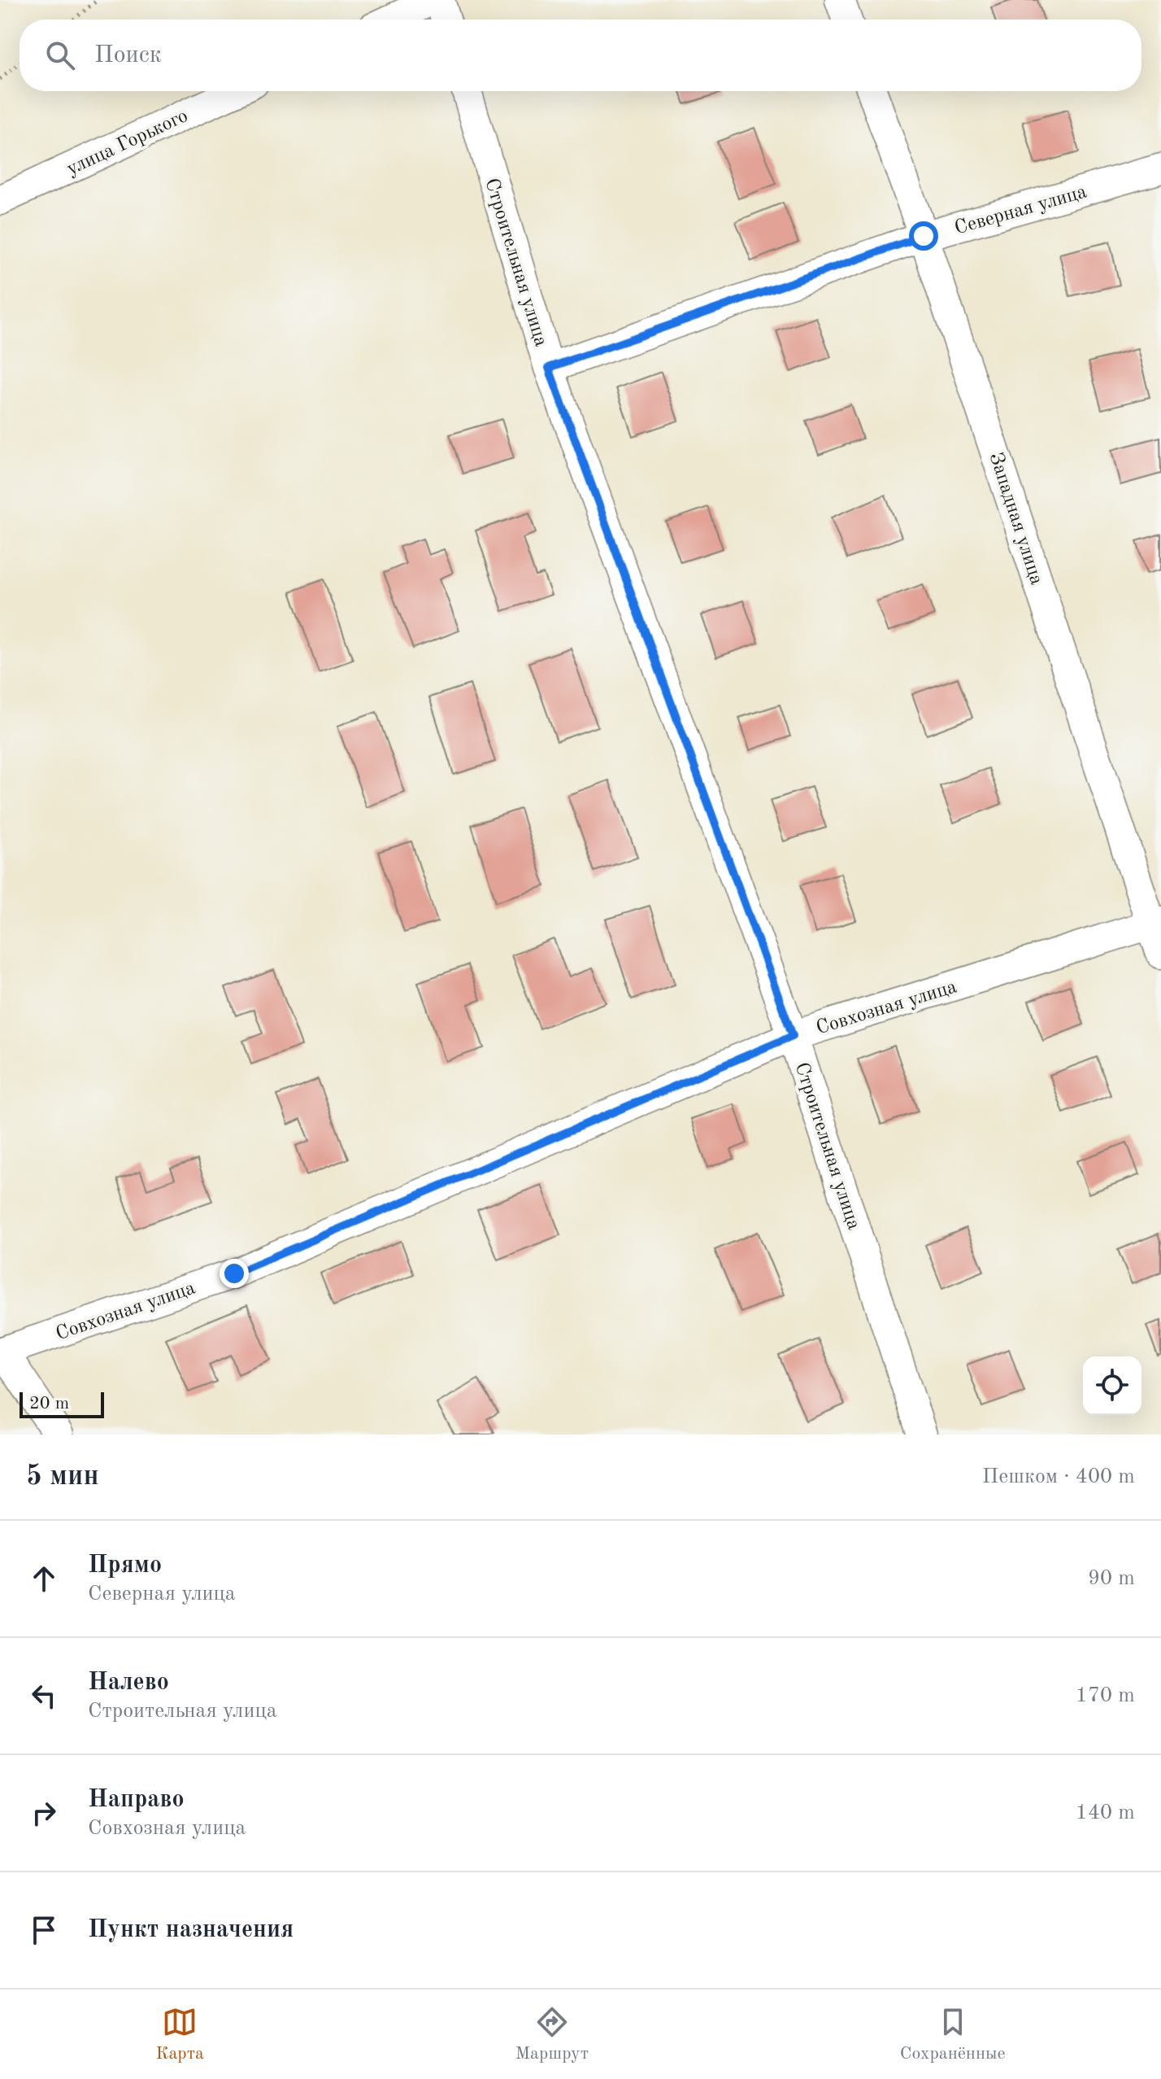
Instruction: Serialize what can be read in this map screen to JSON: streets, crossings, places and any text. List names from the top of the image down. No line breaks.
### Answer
{"streets":{"street":["улица Горького","Северная улица","Строительная улица","Западная улица","Совхозная улица"]},"crossings":[["Северная улица","Строительная улица"],["Северная улица","Западная улица"],["Строительная улица","Совхозная улица"],["Западная улица","Совхозная улица"]],"scale_bar":"20 m","page":{"search":"Поиск","scale":"20 m","heading":["5 мин","Пешком · 400 m"],"list":[["Прямо","Северная улица","90 m"],["Налево","Строительная улица","170 m"],["Направо","Совхозная улица","140 m"],"Пункт назначения"],"nav":["Карта","Маршрут","Сохранённые"]}}
